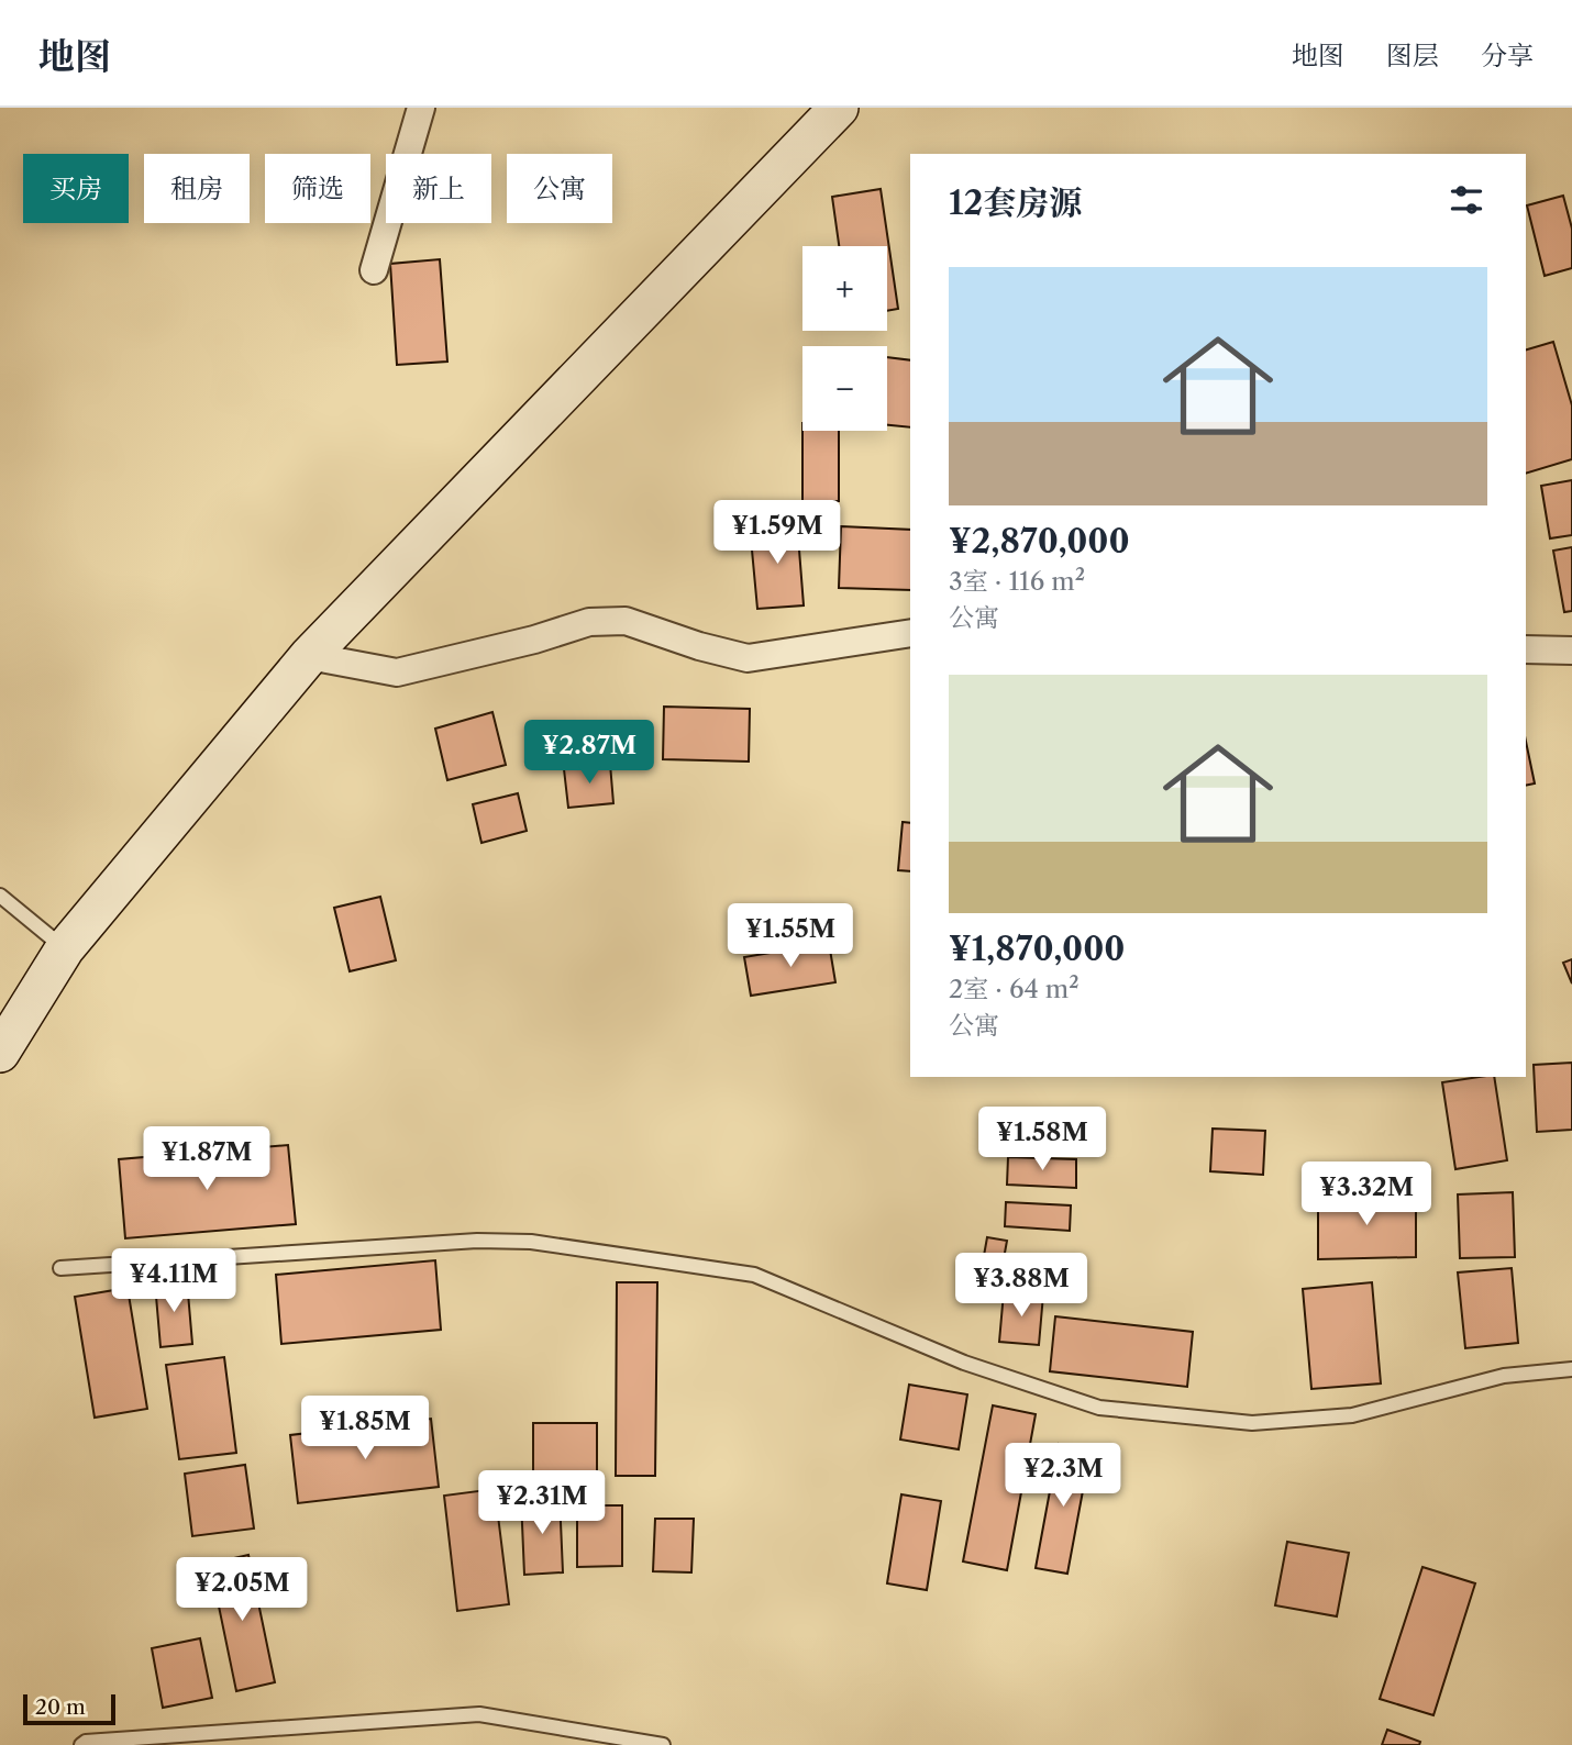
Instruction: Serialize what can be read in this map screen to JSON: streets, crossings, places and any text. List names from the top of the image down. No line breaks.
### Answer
{"scale_bar":"20 m","page":{"header":"地图","nav":["地图","图层","分享"],"chip":["买房","租房","筛选","新上","公寓"],"heading":"12套房源","map_buttons":["+","−"],"list":[{"name":"¥2,870,000","note":"3室 · 116 m² · 公寓"},{"name":"¥1,870,000","note":"2室 · 64 m² · 公寓"}],"price":["¥1.59M","¥2.87M","¥1.55M","¥1.58M","¥1.87M","¥3.32M","¥4.11M","¥3.88M","¥1.85M","¥2.3M","¥2.31M","¥2.05M"],"scale":"20 m"}}
